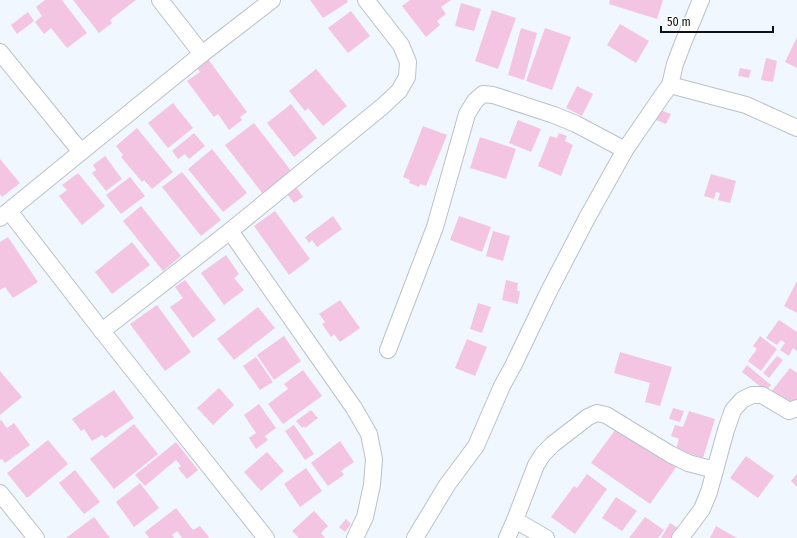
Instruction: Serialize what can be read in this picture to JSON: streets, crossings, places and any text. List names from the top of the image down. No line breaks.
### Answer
{"scale_bar":"50 m"}
